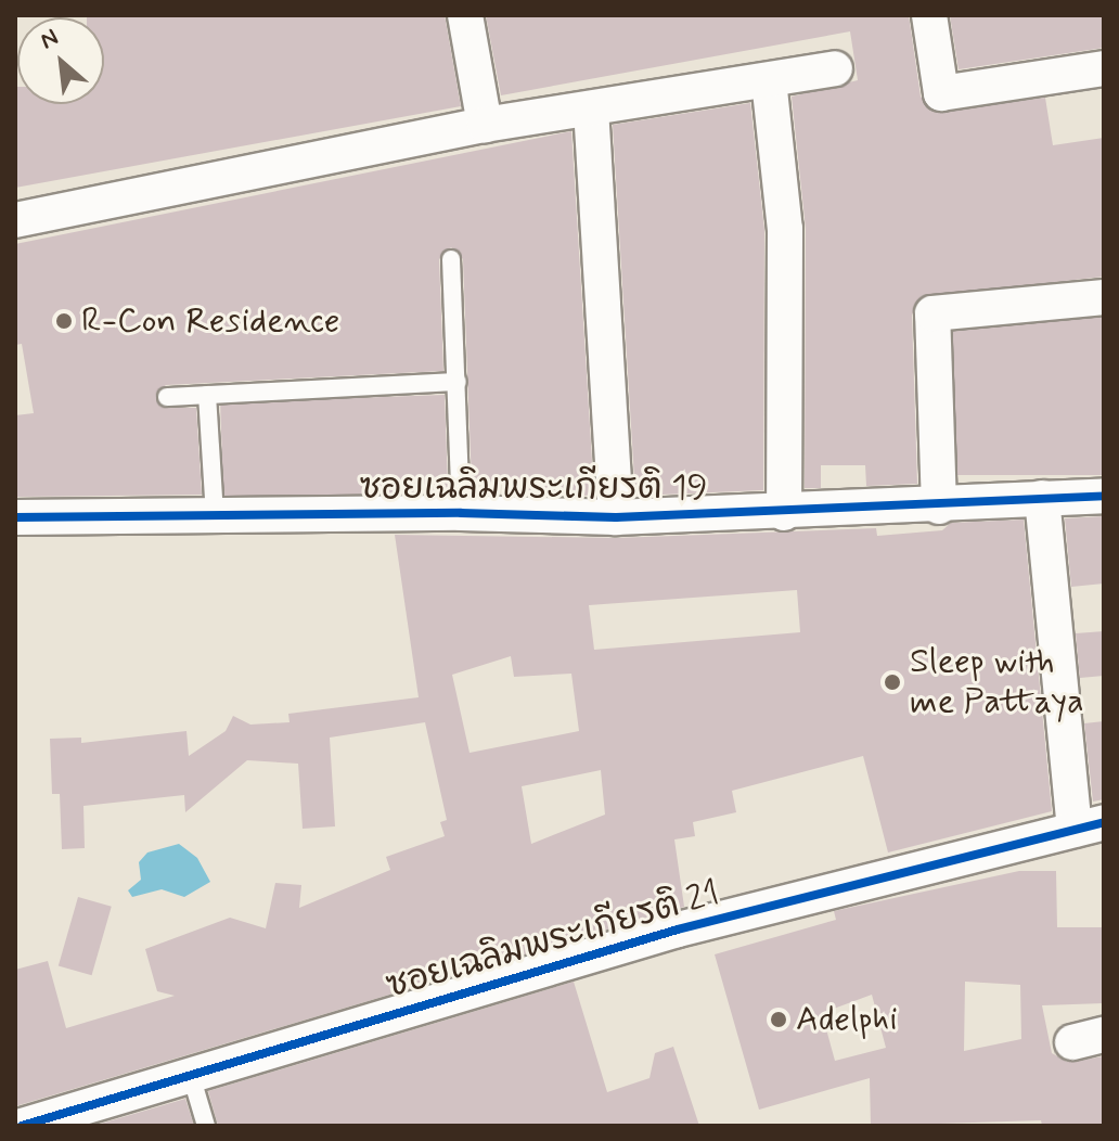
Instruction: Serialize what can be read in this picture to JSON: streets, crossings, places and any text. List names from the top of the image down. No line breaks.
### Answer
{"streets":{"street":["ซอยเฉลิมพระเกียรติ 19","ซอยเฉลิมพระเกียรติ 21"]},"places":["R-Con Residence","Sleep with me Pattaya","Adelphi"],"north":"top left"}
